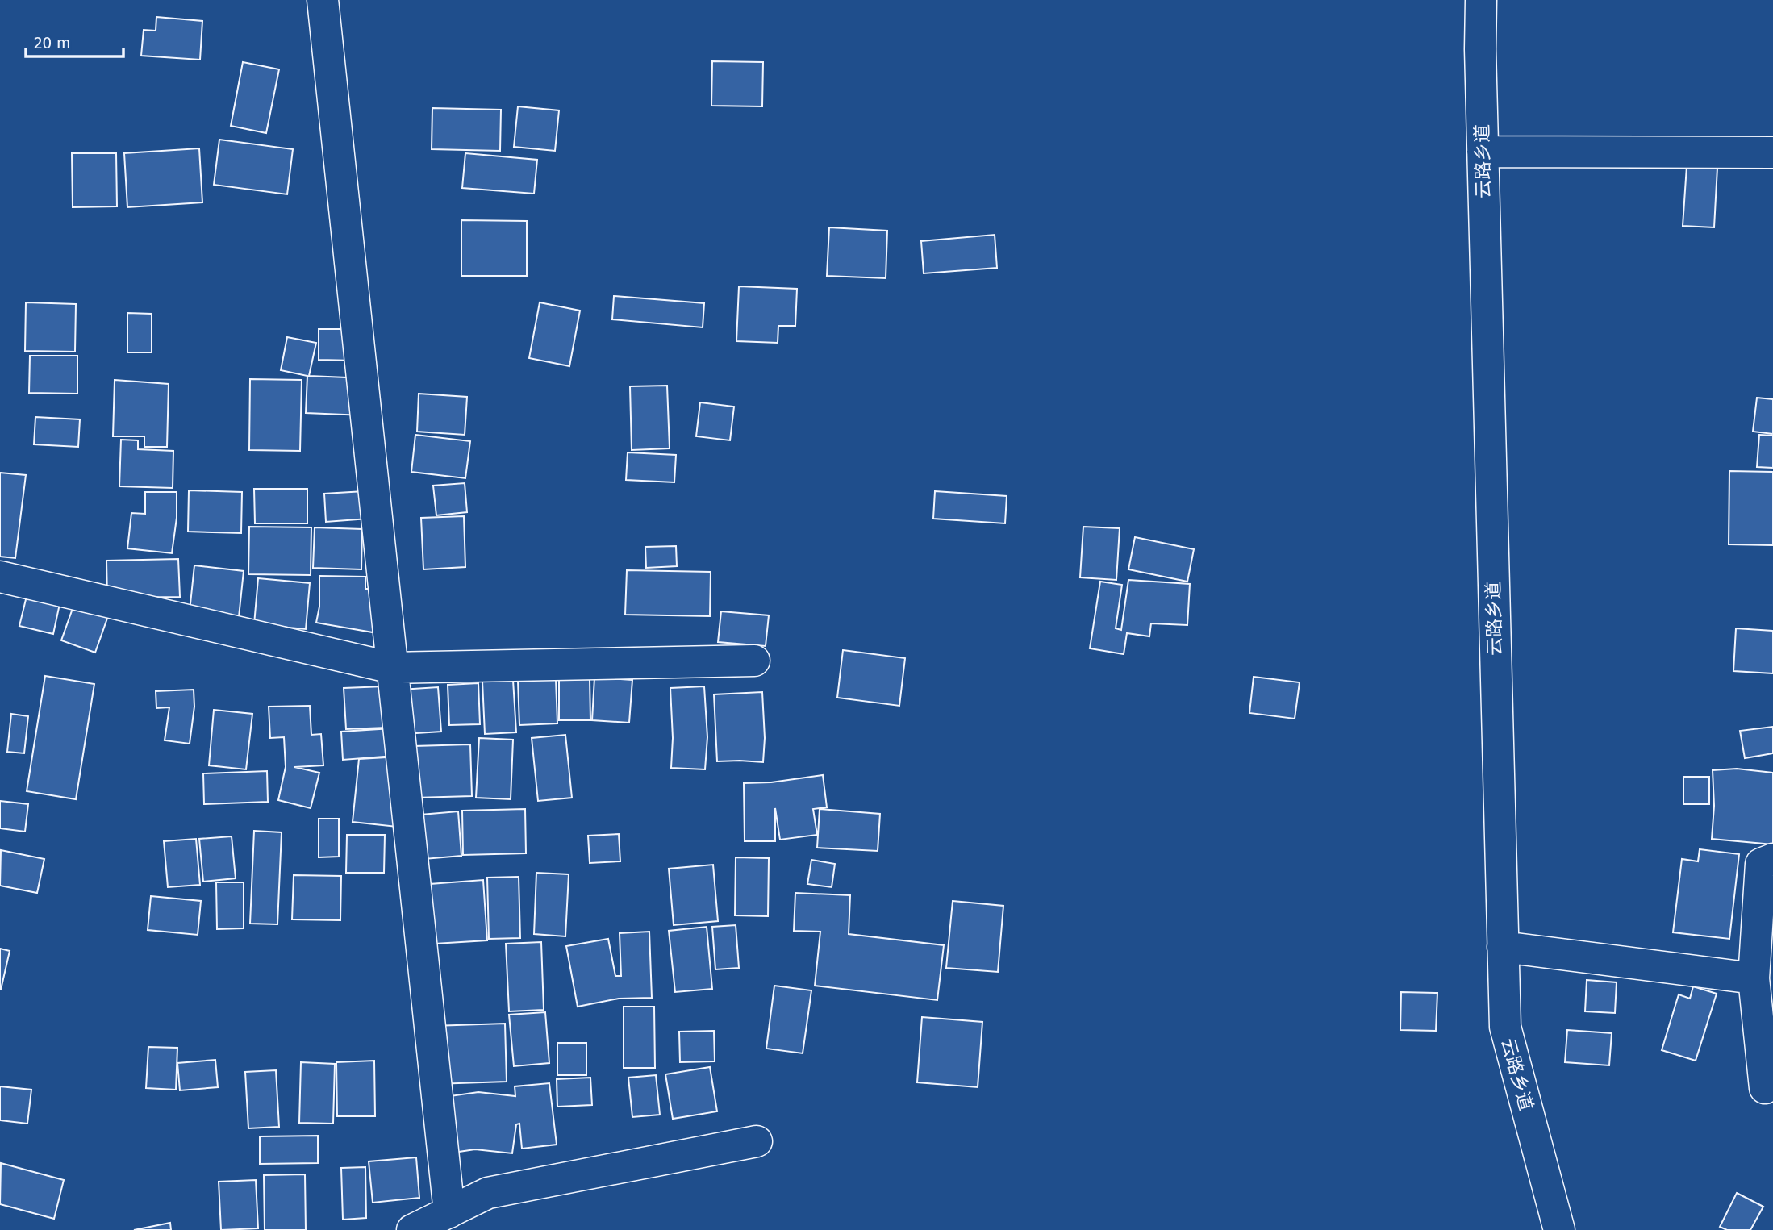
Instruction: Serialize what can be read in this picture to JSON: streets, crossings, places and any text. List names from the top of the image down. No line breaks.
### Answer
{"streets":{"street":["云路乡道"]},"scale_bar":"20 m"}
